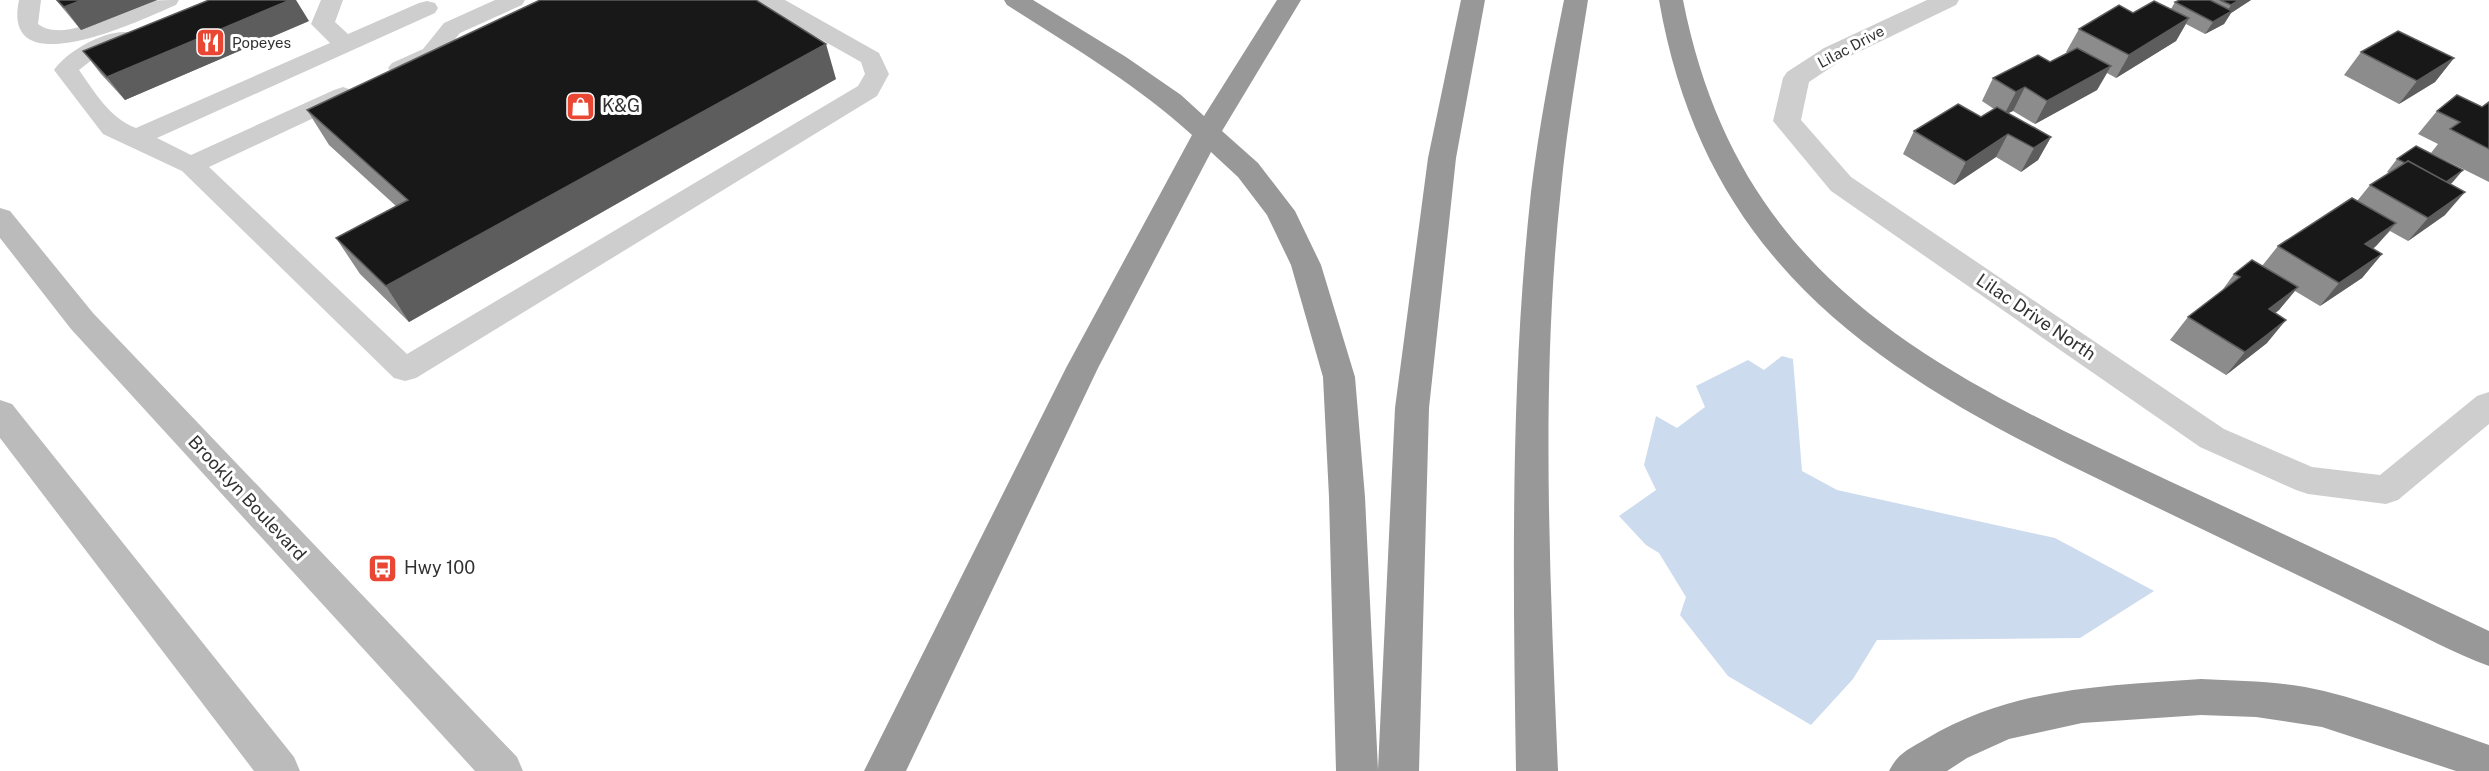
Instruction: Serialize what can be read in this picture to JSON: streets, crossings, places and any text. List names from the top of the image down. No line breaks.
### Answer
{"streets":{"main road":["Brooklyn Boulevard"],"street":["Lilac Drive","Lilac Drive North"]},"crossings":[["Lilac Drive","Lilac Drive North"]],"places":{"restaurant":["Popeyes"],"shop":["K&G"],"bus stop":["Hwy 100"]}}
